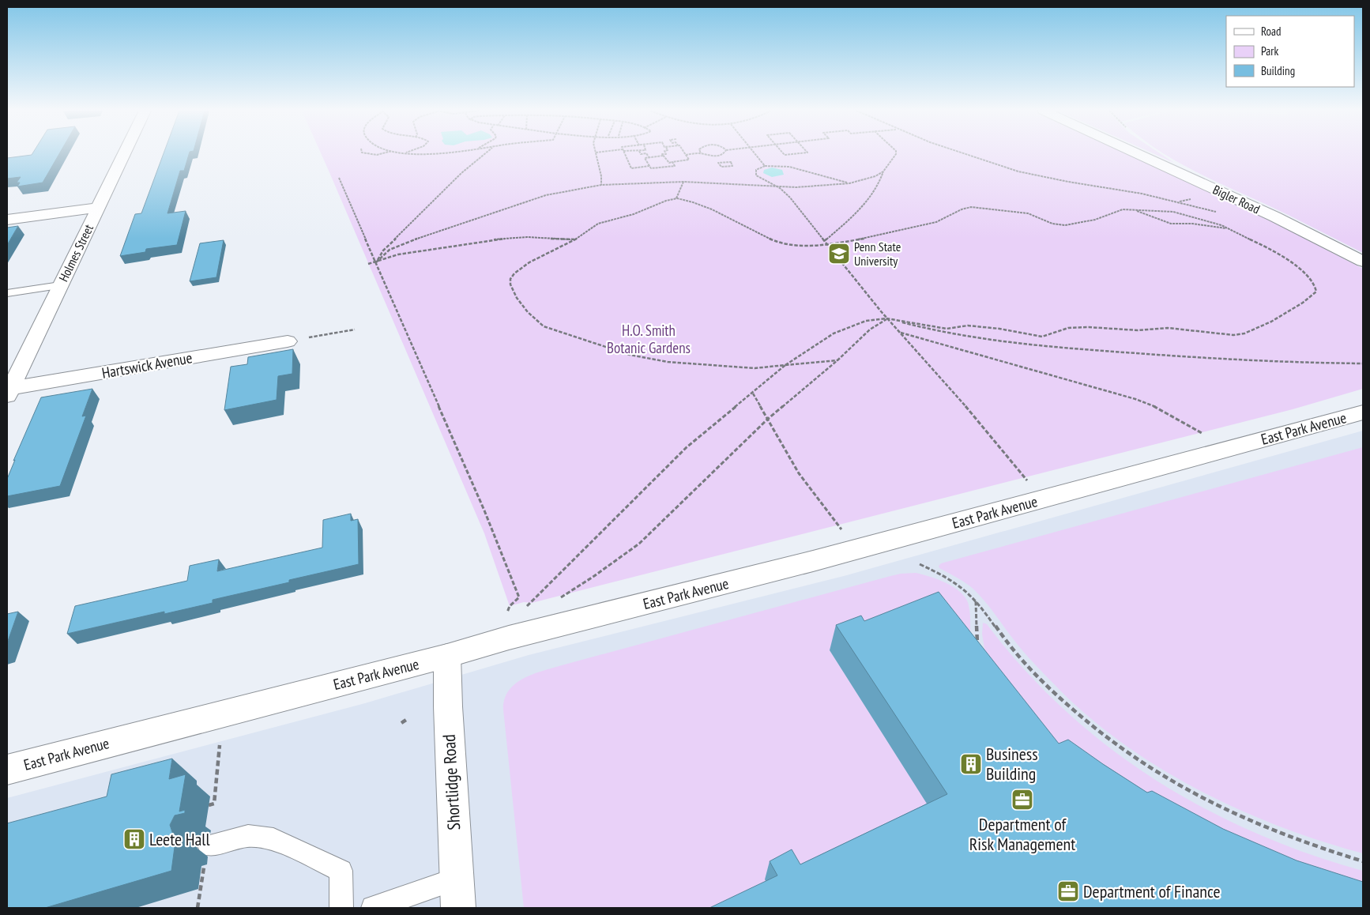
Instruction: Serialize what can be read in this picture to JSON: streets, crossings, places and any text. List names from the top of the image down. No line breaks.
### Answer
{"streets":{"street":["Bigler Road","Holmes Street","Hartswick Avenue","East Park Avenue","Shortlidge Road"]},"crossings":[["Holmes Street","Hartswick Avenue"],["East Park Avenue","Shortlidge Road"]],"parks":["H.O. Smith Botanic Gardens"],"places":{"school or university":["Penn State University"],"building":["Business Building","Leete Hall"],"office":["Department of Risk Management","Department of Finance"]},"legend":["Road","Park","Building"]}
